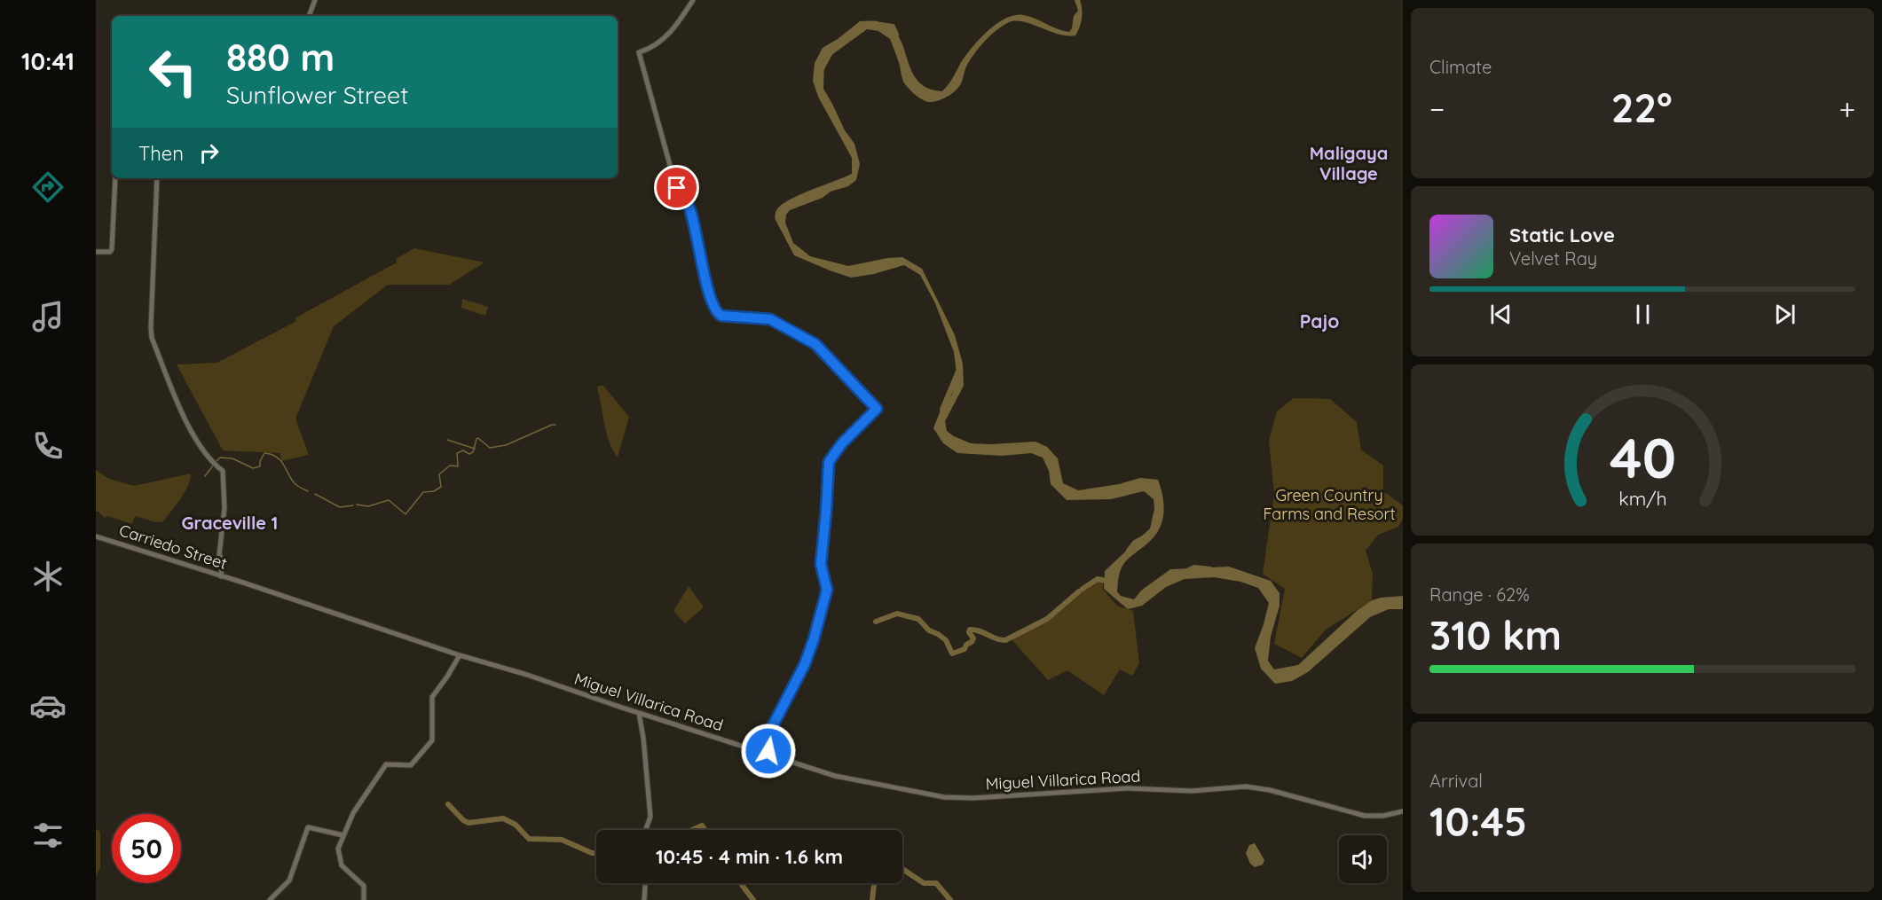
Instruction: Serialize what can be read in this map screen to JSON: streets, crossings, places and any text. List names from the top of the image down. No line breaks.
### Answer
{"streets":{"main road":["Carriedo Street","Miguel Villarica Road"]},"crossings":[["Carriedo Street","Miguel Villarica Road"]],"districts":["Maligaya Village","Pajo","Graceville 1"],"parks":["Green Country Farms and Resort"],"page":{"tabs":"10:41","tile":["Climate",["Range · 62%","310 km"],["Arrival","10:45"]],"turn":["880 m","Sunflower Street"],"heat":["−","22°","+"],"then":"Then","song":["Static Love","Velvet Ray"],"limit":"50","trip":"10:45 · 4 min · 1.6 km","gauge":["40","km/h"]}}
